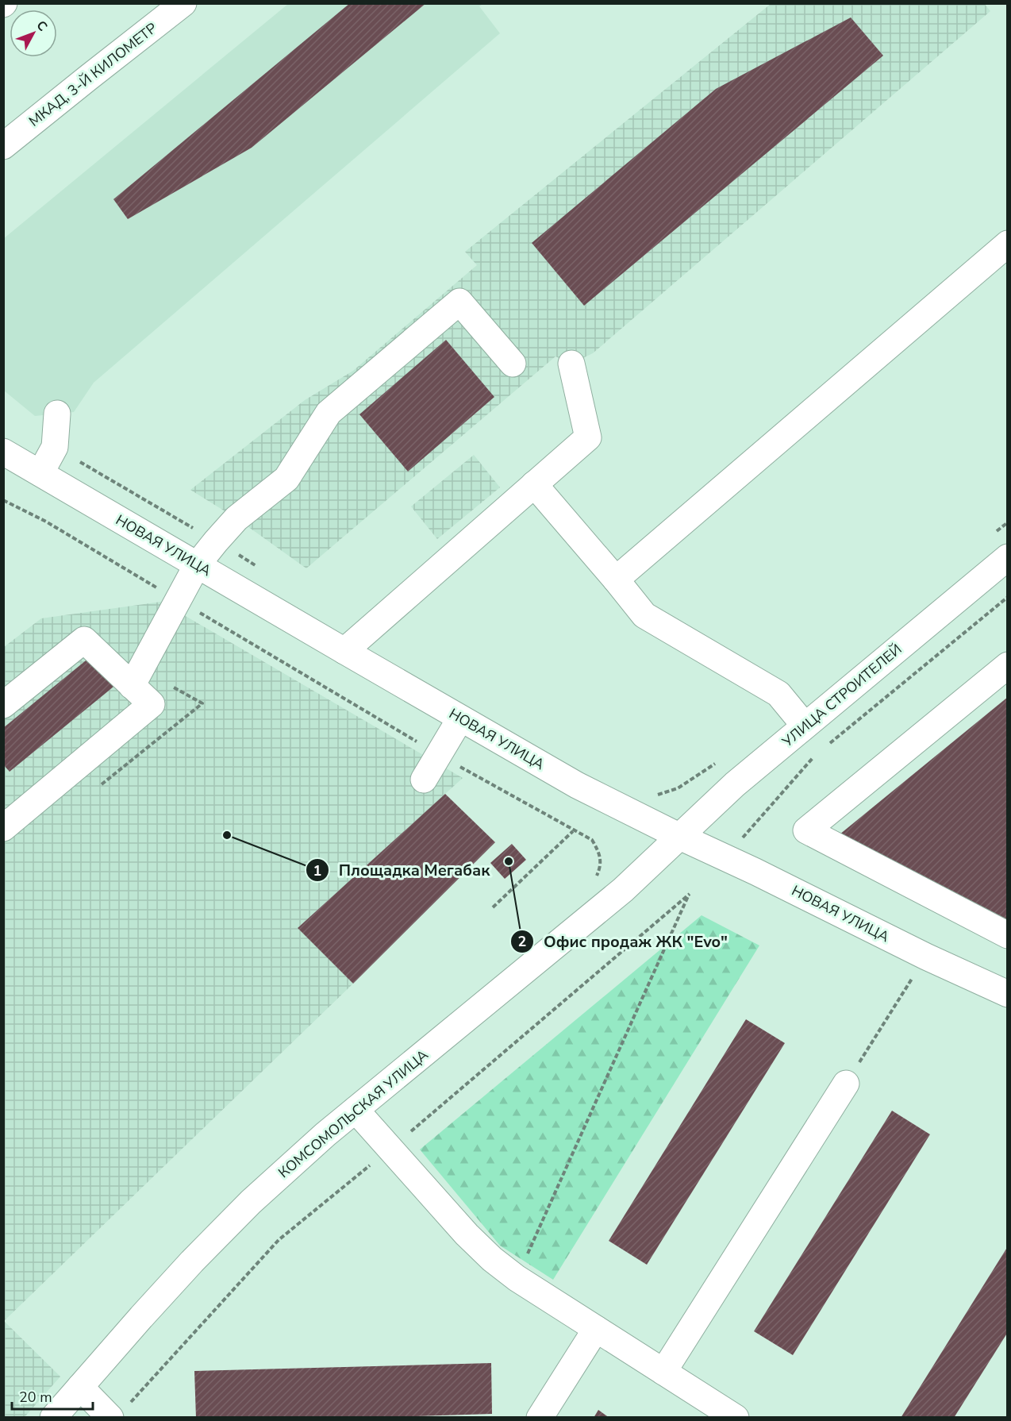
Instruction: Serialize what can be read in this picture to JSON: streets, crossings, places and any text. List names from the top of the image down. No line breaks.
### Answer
{"streets":{"main road":["МКАД, 3-Й КИЛОМЕТР","НОВАЯ УЛИЦА","УЛИЦА СТРОИТЕЛЕЙ","КОМСОМОЛЬСКАЯ УЛИЦА"]},"crossings":[["НОВАЯ УЛИЦА","УЛИЦА СТРОИТЕЛЕЙ"],["НОВАЯ УЛИЦА","КОМСОМОЛЬСКАЯ УЛИЦА"],["УЛИЦА СТРОИТЕЛЕЙ","КОМСОМОЛЬСКАЯ УЛИЦА"]],"places":["Площадка Мегабак","Офис продаж ЖК \"Evo\""],"scale_bar":"20 m","north":"top right"}
